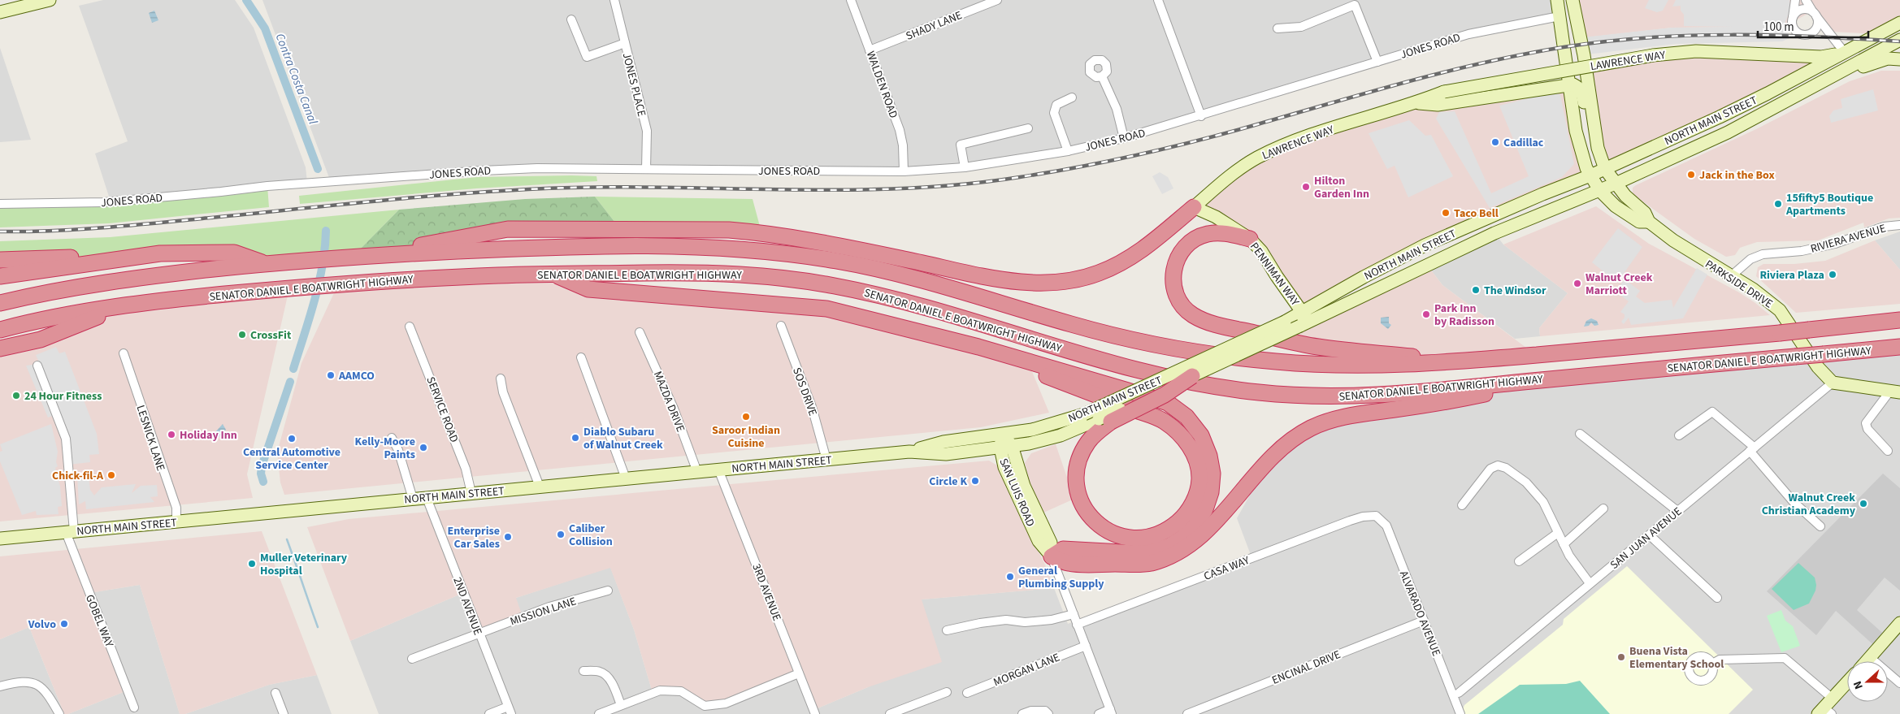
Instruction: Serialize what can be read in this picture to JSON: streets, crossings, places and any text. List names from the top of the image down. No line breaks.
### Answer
{"streets":{"highway":["SENATOR DANIEL E BOATWRIGHT HIGHWAY"],"main road":["LAWRENCE WAY","NORTH MAIN STREET","PENNIMAN WAY","PARKSIDE DRIVE","SAN LUIS ROAD"],"street":["SHADY LANE","JONES ROAD","JONES PLACE","WALDEN ROAD","RIVIERA AVENUE","SOS DRIVE","MAZDA DRIVE","SERVICE ROAD","LESNICK LANE","SAN JUAN AVENUE","CASA WAY","3RD AVENUE","2ND AVENUE","MISSION LANE","ALVARADO AVENUE","GOBEL WAY","ENCINAL DRIVE","MORGAN LANE"]},"crossings":[["SHADY LANE","WALDEN ROAD"],["JONES ROAD","JONES PLACE"],["JONES ROAD","WALDEN ROAD"],["JONES ROAD","PARKSIDE DRIVE"],["LAWRENCE WAY","NORTH MAIN STREET"],["LAWRENCE WAY","PENNIMAN WAY"],["LAWRENCE WAY","PARKSIDE DRIVE"],["NORTH MAIN STREET","PENNIMAN WAY"],["NORTH MAIN STREET","PARKSIDE DRIVE"],["NORTH MAIN STREET","SOS DRIVE"],["NORTH MAIN STREET","MAZDA DRIVE"],["NORTH MAIN STREET","SERVICE ROAD"],["NORTH MAIN STREET","LESNICK LANE"],["NORTH MAIN STREET","SAN LUIS ROAD"],["NORTH MAIN STREET","3RD AVENUE"],["NORTH MAIN STREET","2ND AVENUE"],["NORTH MAIN STREET","GOBEL WAY"],["RIVIERA AVENUE","PARKSIDE DRIVE"],["PARKSIDE DRIVE","SAN JUAN AVENUE"],["SAN LUIS ROAD","CASA WAY"],["SAN LUIS ROAD","MORGAN LANE"],["CASA WAY","ALVARADO AVENUE"],["2ND AVENUE","MISSION LANE"],["ALVARADO AVENUE","ENCINAL DRIVE"]],"water":["Contra Costa Canal"],"places":["Cadillac","Jack in the Box","Hilton Garden Inn","15fifty5 Boutique Apartments","Taco Bell","Riviera Plaza","Walnut Creek Marriott","The Windsor","Park Inn by Radisson","CrossFit","AAMCO","24 Hour Fitness","Saroor Indian Cuisine","Holiday Inn","Diablo Subaru of Walnut Creek","Central Automotive Service Center","Kelly-Moore Paints","Chick-fil-A","Circle K","Walnut Creek Christian Academy","Caliber Collision","Enterprise Car Sales","Muller Veterinary Hospital","General Plumbing Supply","Volvo","Buena Vista Elementary School"],"scale_bar":"100 m","north":"left"}
